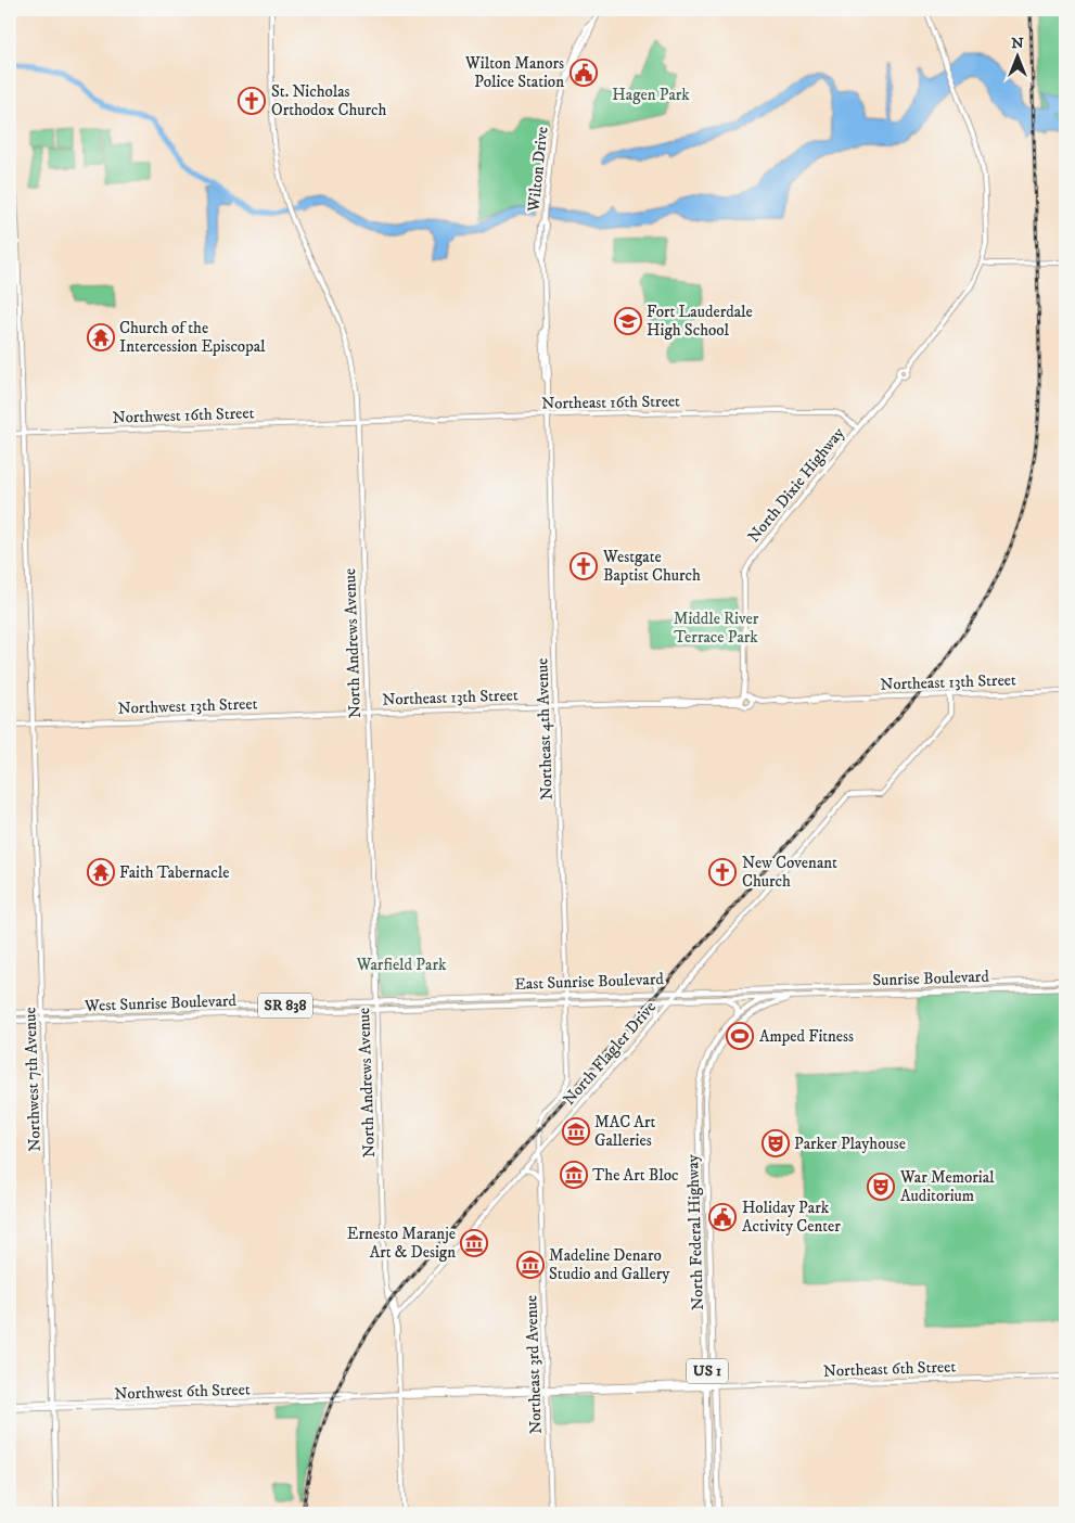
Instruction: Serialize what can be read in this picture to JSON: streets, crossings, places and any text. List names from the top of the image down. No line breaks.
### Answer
{"streets":{"main road":["Sunrise Boulevard","East Sunrise Boulevard","West Sunrise Boulevard","SR 838","North Federal Highway","US 1"],"street":["Wilton Drive","Northeast 16th Street","Northwest 16th Street","North Dixie Highway","North Andrews Avenue","Northeast 13th Street","Northwest 13th Street","Northeast 4th Avenue","North Flagler Drive","Northwest 7th Avenue","Northeast 3rd Avenue","Northeast 6th Street","Northwest 6th Street"]},"crossings":[["Wilton Drive","Northeast 4th Avenue"],["Northeast 16th Street","Northwest 16th Street"],["Northeast 16th Street","North Dixie Highway"],["Northeast 16th Street","North Andrews Avenue"],["Northeast 16th Street","Northeast 4th Avenue"],["Northwest 16th Street","North Andrews Avenue"],["Northwest 16th Street","Northwest 7th Avenue"],["North Dixie Highway","Northeast 13th Street"],["North Andrews Avenue","Northeast 13th Street"],["North Andrews Avenue","Northwest 13th Street"],["North Andrews Avenue","East Sunrise Boulevard"],["North Andrews Avenue","West Sunrise Boulevard"],["North Andrews Avenue","North Flagler Drive"],["North Andrews Avenue","Northeast 6th Street"],["North Andrews Avenue","Northwest 6th Street"],["Northeast 13th Street","Northwest 13th Street"],["Northeast 13th Street","Northeast 4th Avenue"],["Northeast 13th Street","North Flagler Drive"],["Northwest 13th Street","Northwest 7th Avenue"],["Northeast 4th Avenue","East Sunrise Boulevard"],["Northeast 4th Avenue","Northeast 3rd Avenue"],["Sunrise Boulevard","East Sunrise Boulevard"],["Sunrise Boulevard","North Federal Highway"],["East Sunrise Boulevard","West Sunrise Boulevard"],["East Sunrise Boulevard","North Flagler Drive"],["East Sunrise Boulevard","North Federal Highway"],["West Sunrise Boulevard","Northwest 7th Avenue"],["North Flagler Drive","Northeast 3rd Avenue"],["Northwest 7th Avenue","Northwest 6th Street"],["North Federal Highway","Northeast 6th Street"],["Northeast 3rd Avenue","Northeast 6th Street"],["Northeast 6th Street","Northwest 6th Street"]],"parks":["Hagen Park","Middle River Terrace Park","Warfield Park"],"places":{"public building":["Wilton Manors Police Station","Holiday Park Activity Center"],"church":["St. Nicholas Orthodox Church","Westgate Baptist Church","New Covenant Church"],"school or university":["Fort Lauderdale High School"],"temple":["Church of the Intercession Episcopal","Faith Tabernacle"],"sports":["Amped Fitness"],"museum":["MAC Art Galleries","The Art Bloc","Ernesto Maranje Art & Design","Madeline Denaro Studio and Gallery"],"theatre":["Parker Playhouse","War Memorial Auditorium"]},"north":"top"}
